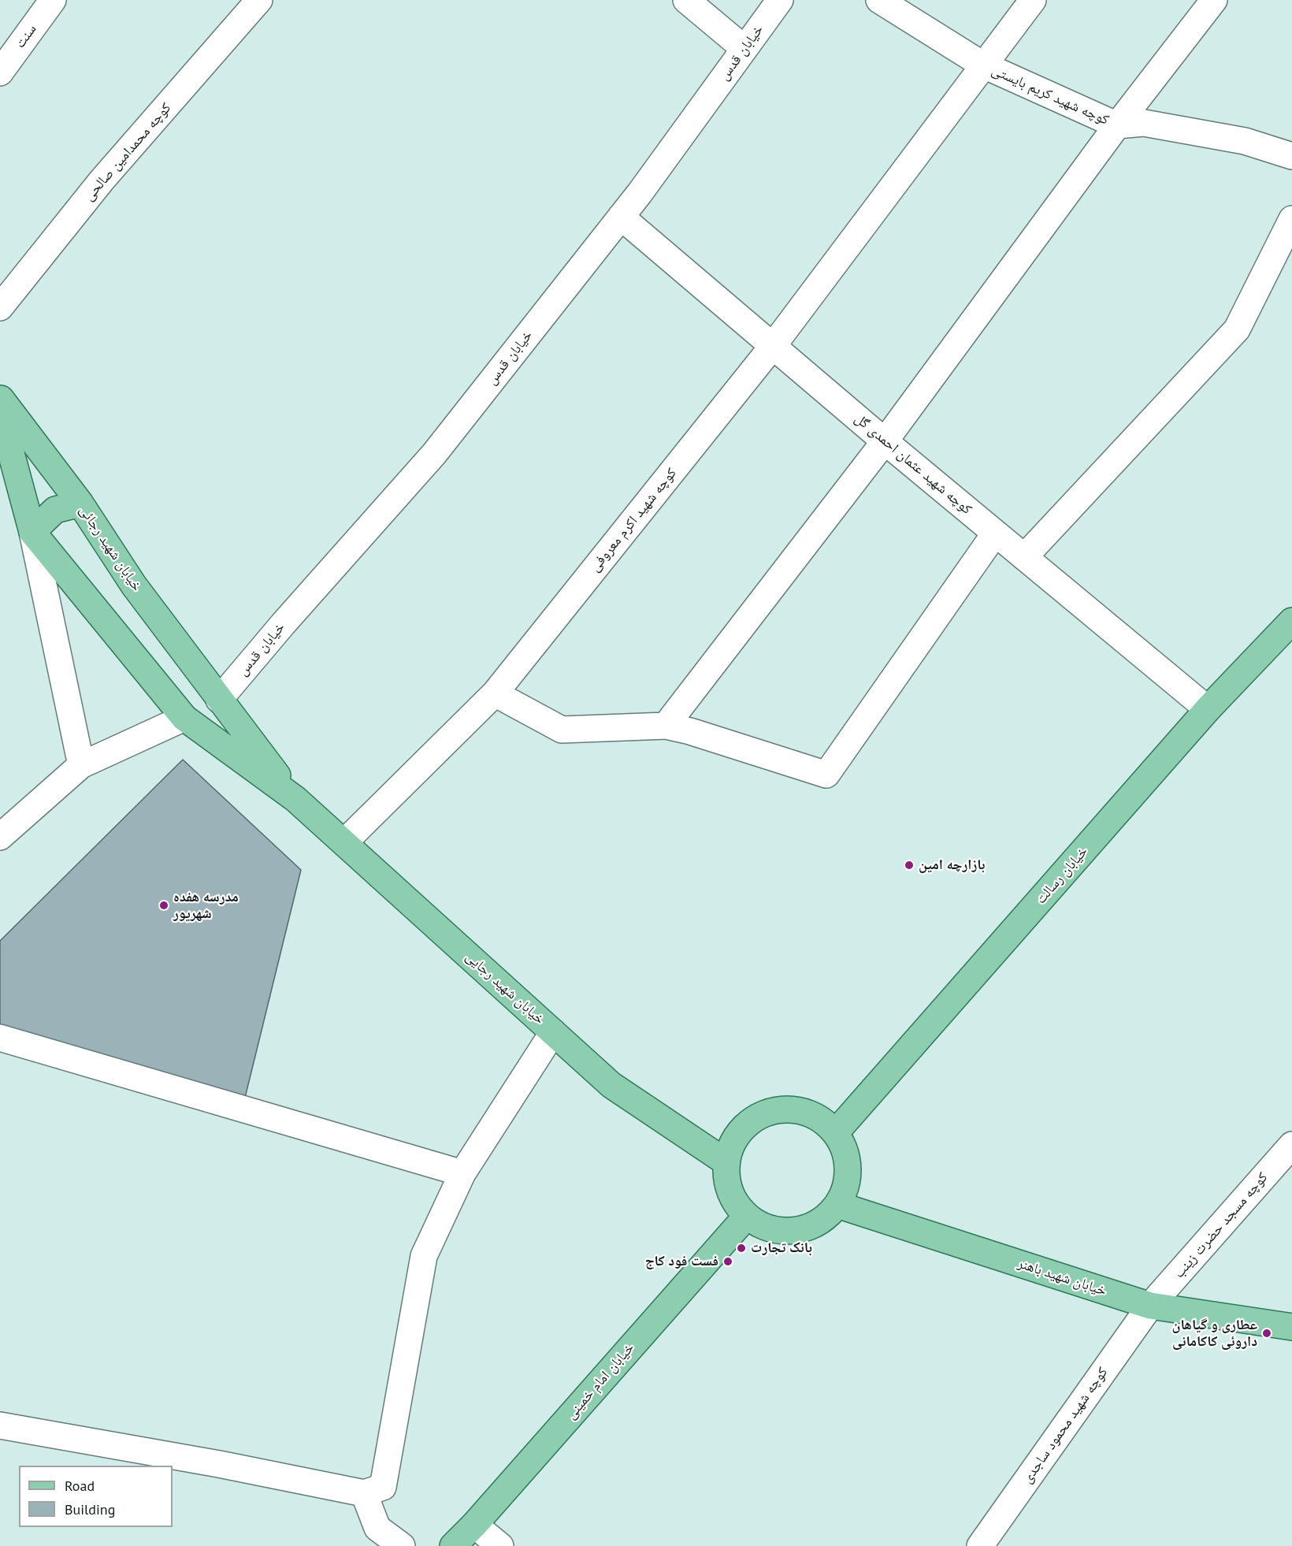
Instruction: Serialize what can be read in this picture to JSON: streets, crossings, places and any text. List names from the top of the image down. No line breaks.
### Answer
{"streets":{"main road":["خیابان شهید رجائی","خیابان رسالت","خیابان شهید رجایی","خیابان شهید باهنر","خیابان امام خمینی"],"street":["سنت","خیابان قدس","کوچه شهید کریم بایستی","کوچه محمدامین صالحی","کوچه شهید عثمان احمدی گل","کوچه شهید اکرم معروفی","کوچه مسجد حضرت زینب","کوچه شهید محمود ساجدی"]},"crossings":[["خیابان قدس","کوچه شهید عثمان احمدی گل"],["خیابان قدس","خیابان شهید رجائی"],["خیابان قدس","خیابان شهید رجایی"],["کوچه شهید کریم بایستی","کوچه شهید اکرم معروفی"],["کوچه شهید عثمان احمدی گل","کوچه شهید اکرم معروفی"],["کوچه شهید عثمان احمدی گل","خیابان رسالت"],["کوچه شهید اکرم معروفی","خیابان شهید رجایی"],["خیابان شهید رجائی","خیابان شهید رجایی"],["خیابان رسالت","خیابان شهید رجایی"],["خیابان رسالت","خیابان شهید باهنر"],["خیابان رسالت","خیابان امام خمینی"],["خیابان شهید رجایی","خیابان شهید باهنر"],["خیابان شهید رجایی","خیابان امام خمینی"],["کوچه مسجد حضرت زینب","خیابان شهید باهنر"],["کوچه مسجد حضرت زینب","کوچه شهید محمود ساجدی"],["خیابان شهید باهنر","خیابان امام خمینی"],["خیابان شهید باهنر","کوچه شهید محمود ساجدی"]],"places":["بازارچه امین","مدرسه هفده شهریور","بانک تجارت","فست فود کاج","عطاری و گیاهان داروئی کاکامانی"],"legend":["Road","Building"]}
